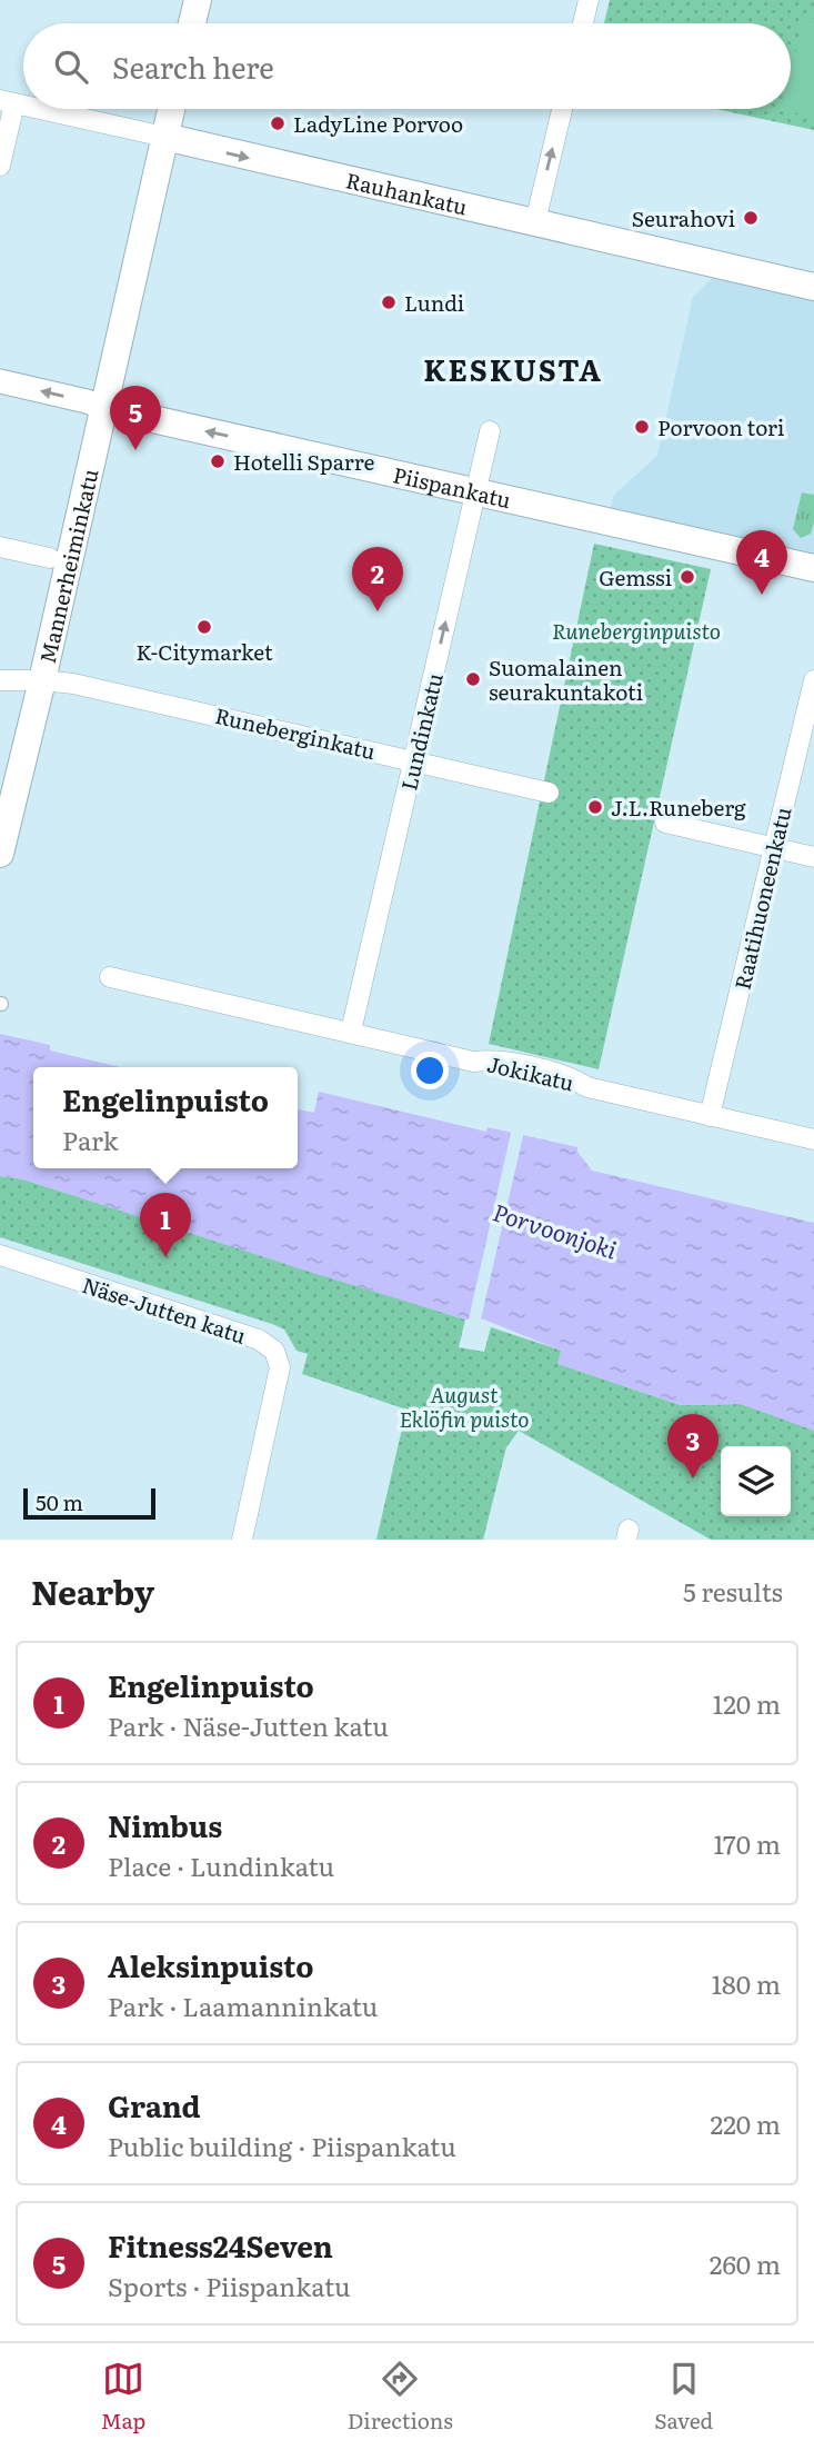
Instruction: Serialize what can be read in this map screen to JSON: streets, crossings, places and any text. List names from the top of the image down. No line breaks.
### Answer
{"streets":{"main road":["Rauhankatu","Piispankatu","Mannerheiminkatu"],"street":["Lundinkatu","Runeberginkatu","Raatihuoneenkatu","Jokikatu","Näse-Jutten katu"]},"crossings":[["Rauhankatu","Mannerheiminkatu"],["Piispankatu","Mannerheiminkatu"],["Piispankatu","Lundinkatu"],["Mannerheiminkatu","Runeberginkatu"],["Lundinkatu","Runeberginkatu"],["Lundinkatu","Jokikatu"],["Raatihuoneenkatu","Jokikatu"]],"one_way":["Rauhankatu","Piispankatu","Lundinkatu"],"districts":["KESKUSTA"],"water":["Porvoonjoki"],"parks":["Runeberginpuisto","August Eklöfin puisto"],"places":["LadyLine Porvoo","Seurahovi","Lundi","Porvoon tori","Hotelli Sparre","Gemssi","K-Citymarket","Suomalainen seurakuntakoti","J.L.Runeberg"],"scale_bar":"50 m","page":{"search":"Search here","pins":["5","4","2","1","3"],"popup":["Engelinpuisto","Park"],"scale":"50 m","heading":["Nearby","5 results"],"list":[{"mark":"1","name":"Engelinpuisto","note":"Park · Näse-Jutten katu","value":"120 m"},{"mark":"2","name":"Nimbus","note":"Place · Lundinkatu","value":"170 m"},{"mark":"3","name":"Aleksinpuisto","note":"Park · Laamanninkatu","value":"180 m"},{"mark":"4","name":"Grand","note":"Public building · Piispankatu","value":"220 m"},{"mark":"5","name":"Fitness24Seven","note":"Sports · Piispankatu","value":"260 m"}],"nav":["Map","Directions","Saved"]}}
